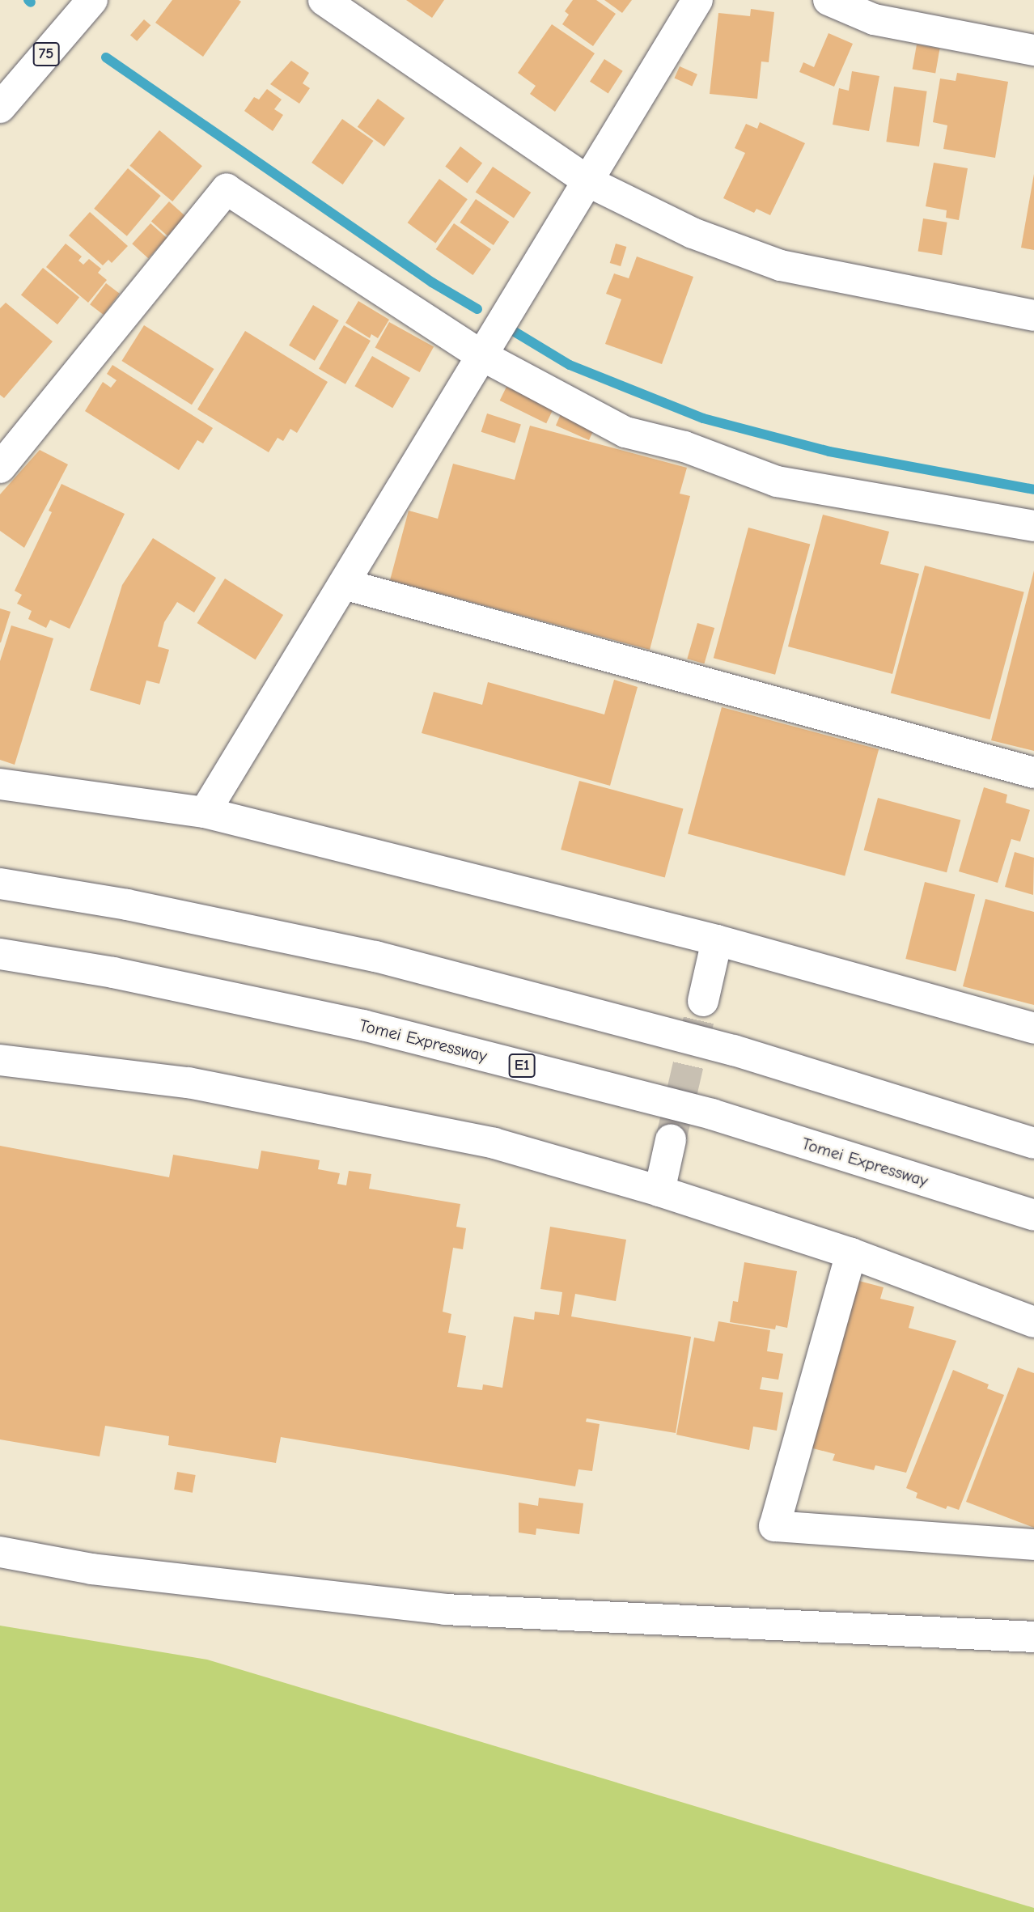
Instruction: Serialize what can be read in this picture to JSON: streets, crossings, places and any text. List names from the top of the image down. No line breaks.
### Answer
{"streets":{"main road":["75","Tomei Expressway","E1"]}}
